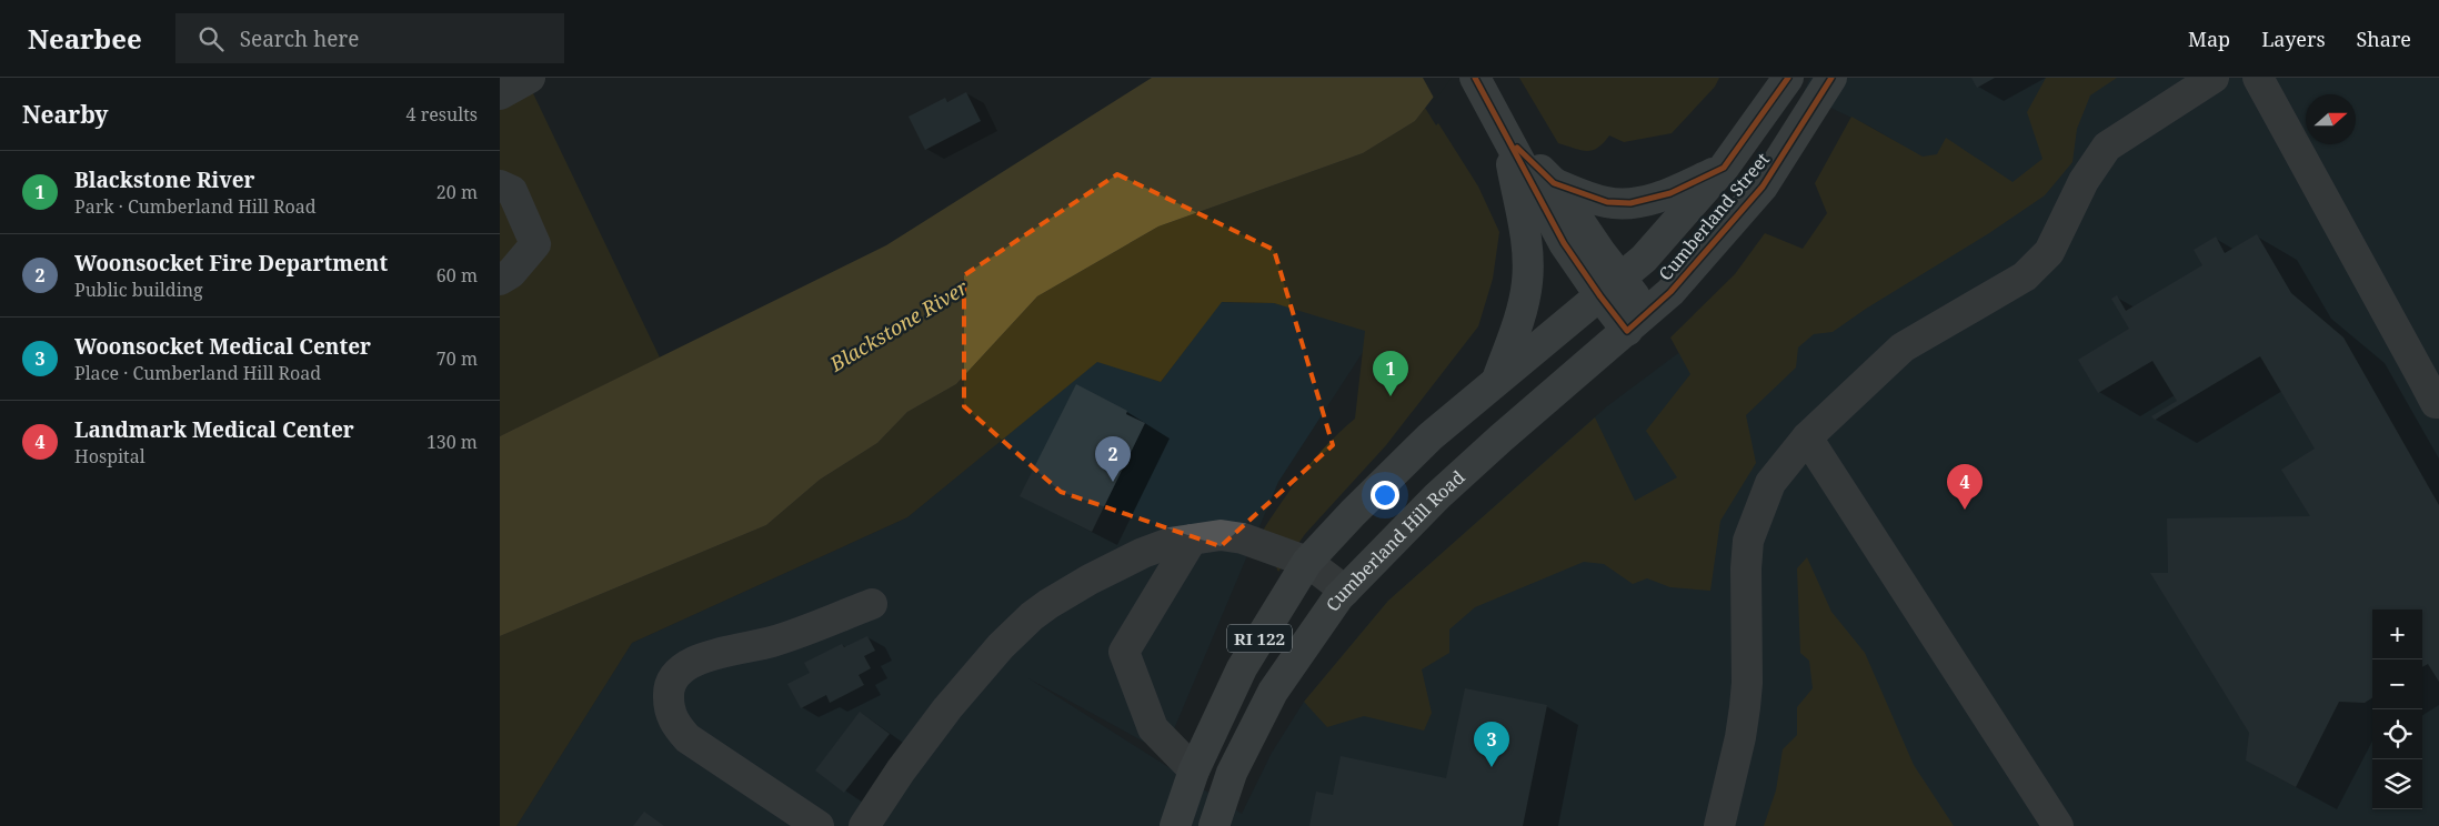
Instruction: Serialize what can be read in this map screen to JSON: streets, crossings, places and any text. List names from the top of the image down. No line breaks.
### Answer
{"streets":{"main road":["Cumberland Street","Cumberland Hill Road","RI 122"]},"crossings":[["Cumberland Street","Cumberland Hill Road"],["Cumberland Street","RI 122"]],"water":["Blackstone River"],"north":"right","page":{"header":"Nearbee","search":"Search here","nav":["Map","Layers","Share"],"heading":["Nearby","4 results"],"list":[{"mark":"1","name":"Blackstone River","note":"Park · Cumberland Hill Road","value":"20 m"},{"mark":"2","name":"Woonsocket Fire Department","note":"Public building","value":"60 m"},{"mark":"3","name":"Woonsocket Medical Center","note":"Place · Cumberland Hill Road","value":"70 m"},{"mark":"4","name":"Landmark Medical Center","note":"Hospital","value":"130 m"}],"pins":["1","2","4","3"],"map_buttons":["+","−"]}}
